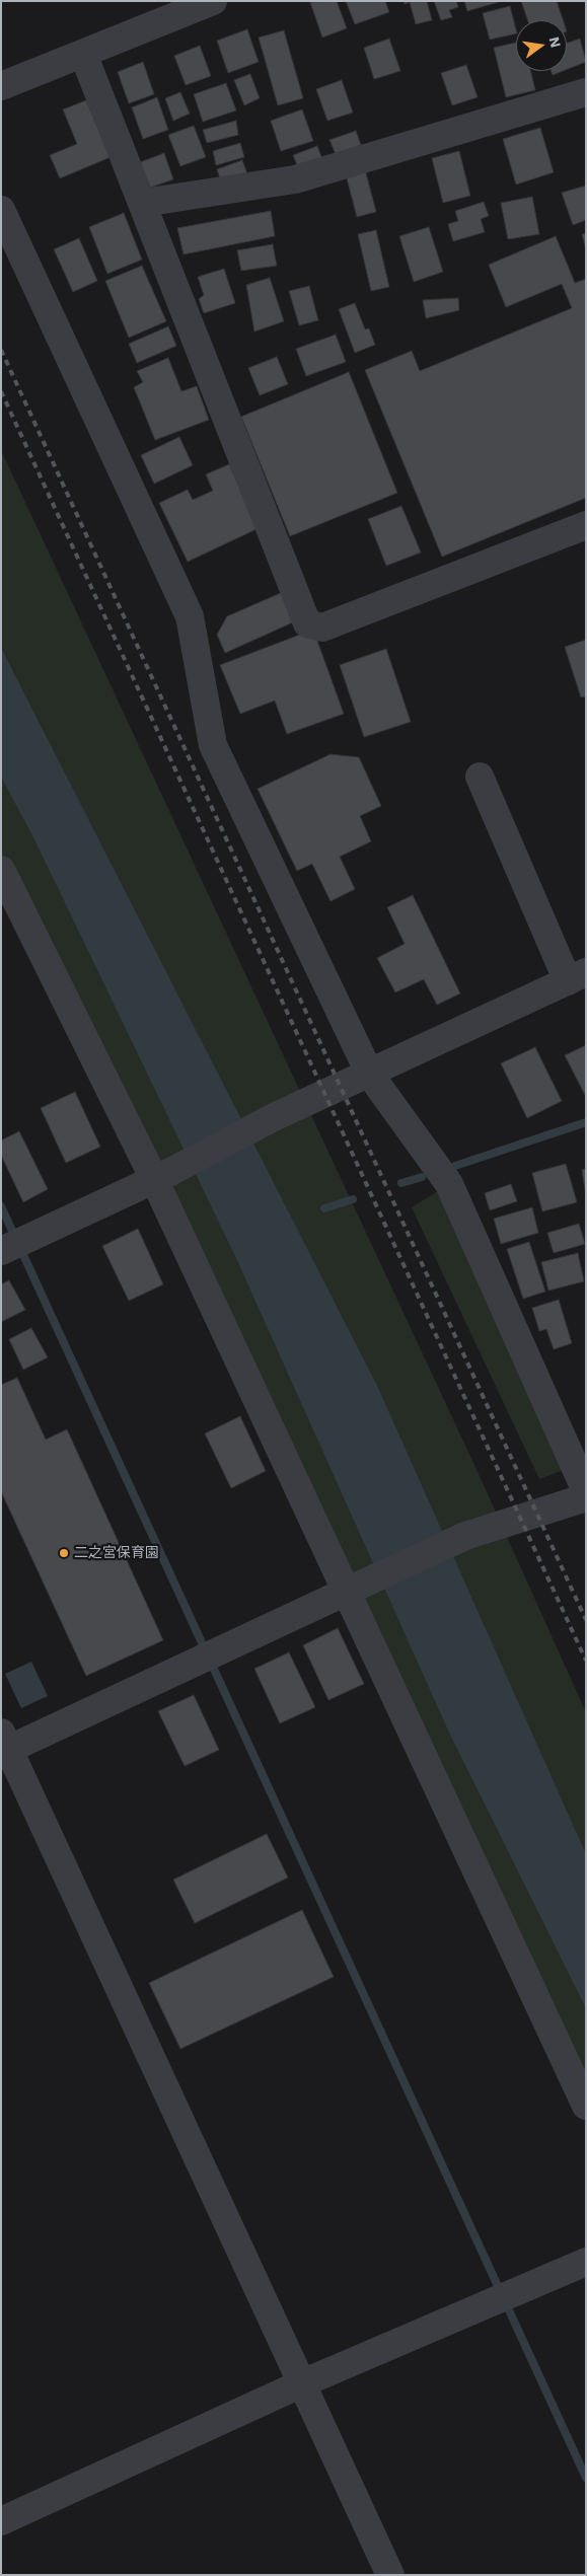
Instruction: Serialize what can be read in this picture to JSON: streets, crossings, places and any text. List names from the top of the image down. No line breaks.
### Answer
{"places":["二之宮保育園"],"north":"right"}
